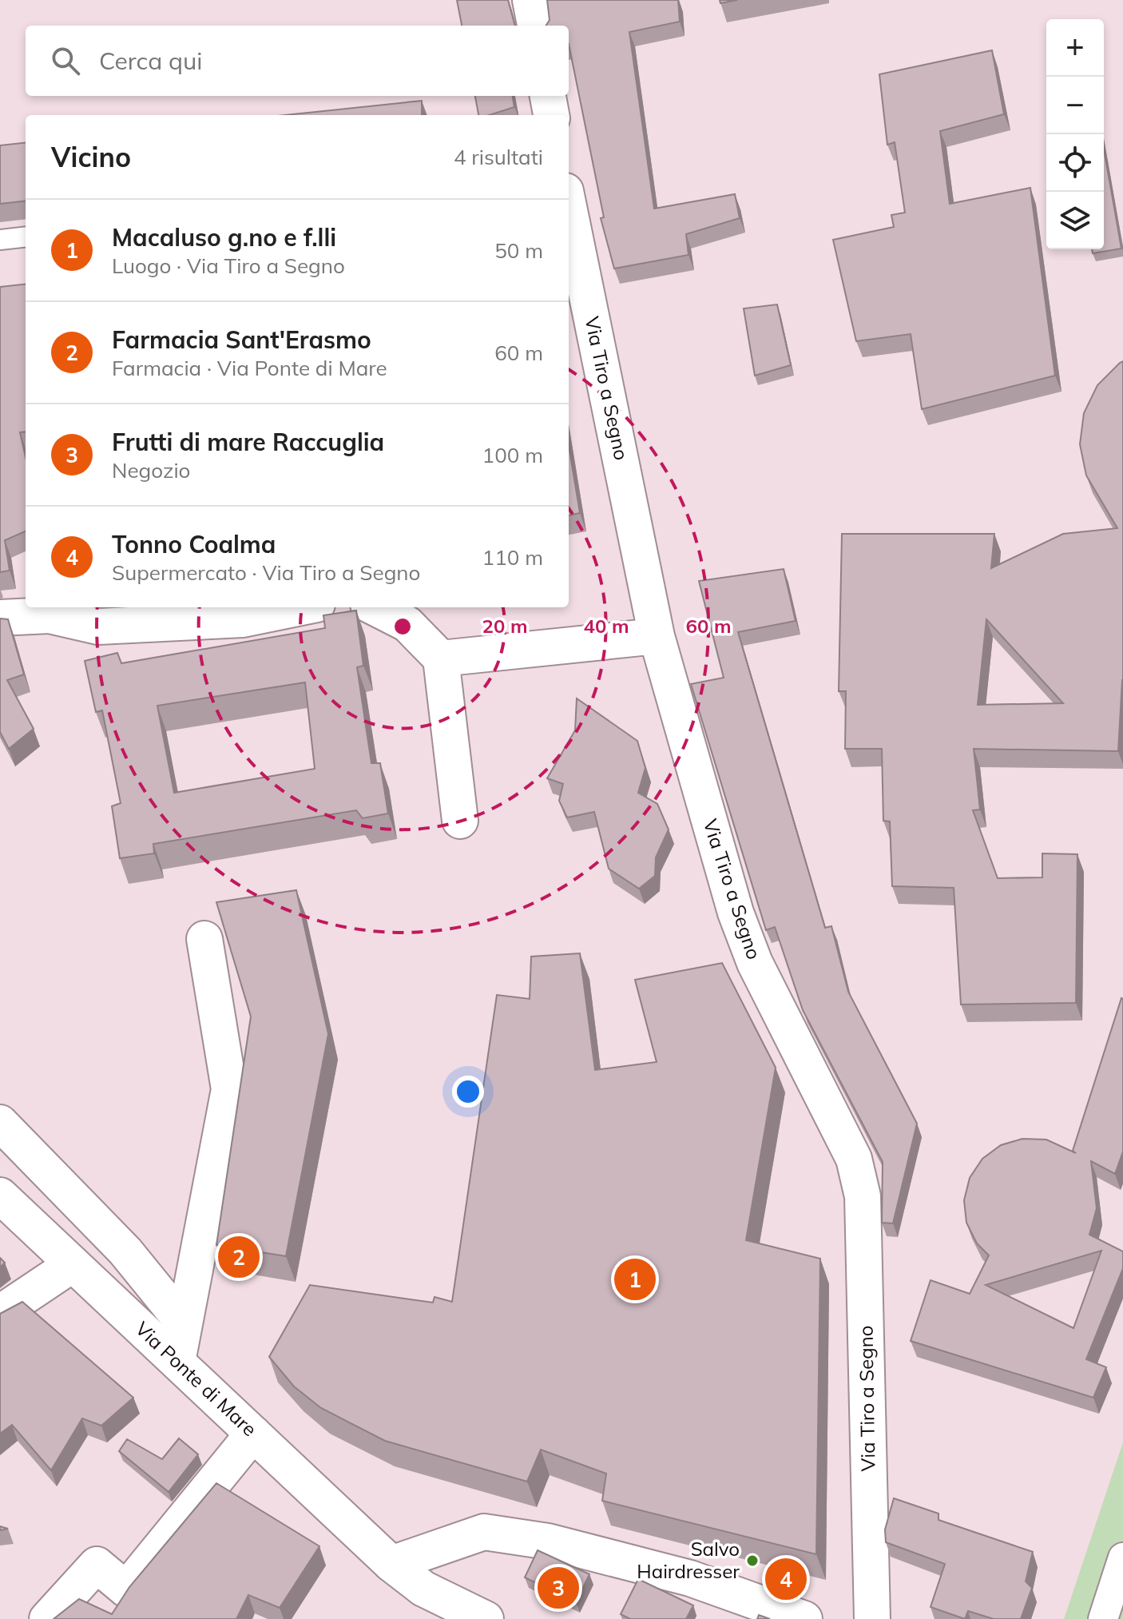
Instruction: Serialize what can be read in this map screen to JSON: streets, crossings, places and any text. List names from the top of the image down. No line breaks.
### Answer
{"streets":{"street":["Via Tiro a Segno","Via Ponte di Mare"]},"places":["Salvo Hairdresser"],"page":{"map_buttons":["+","−"],"search":"Cerca qui","heading":["Vicino","4 risultati"],"list":[{"mark":"1","name":"Macaluso g.no e f.lli","note":"Luogo · Via Tiro a Segno","value":"50 m"},{"mark":"2","name":"Farmacia Sant'Erasmo","note":"Farmacia · Via Ponte di Mare","value":"60 m"},{"mark":"3","name":"Frutti di mare Raccuglia","note":"Negozio","value":"100 m"},{"mark":"4","name":"Tonno Coalma","note":"Supermercato · Via Tiro a Segno","value":"110 m"}],"pins":["2","1","4","3"]},"rings":["20 m","40 m","60 m"]}
